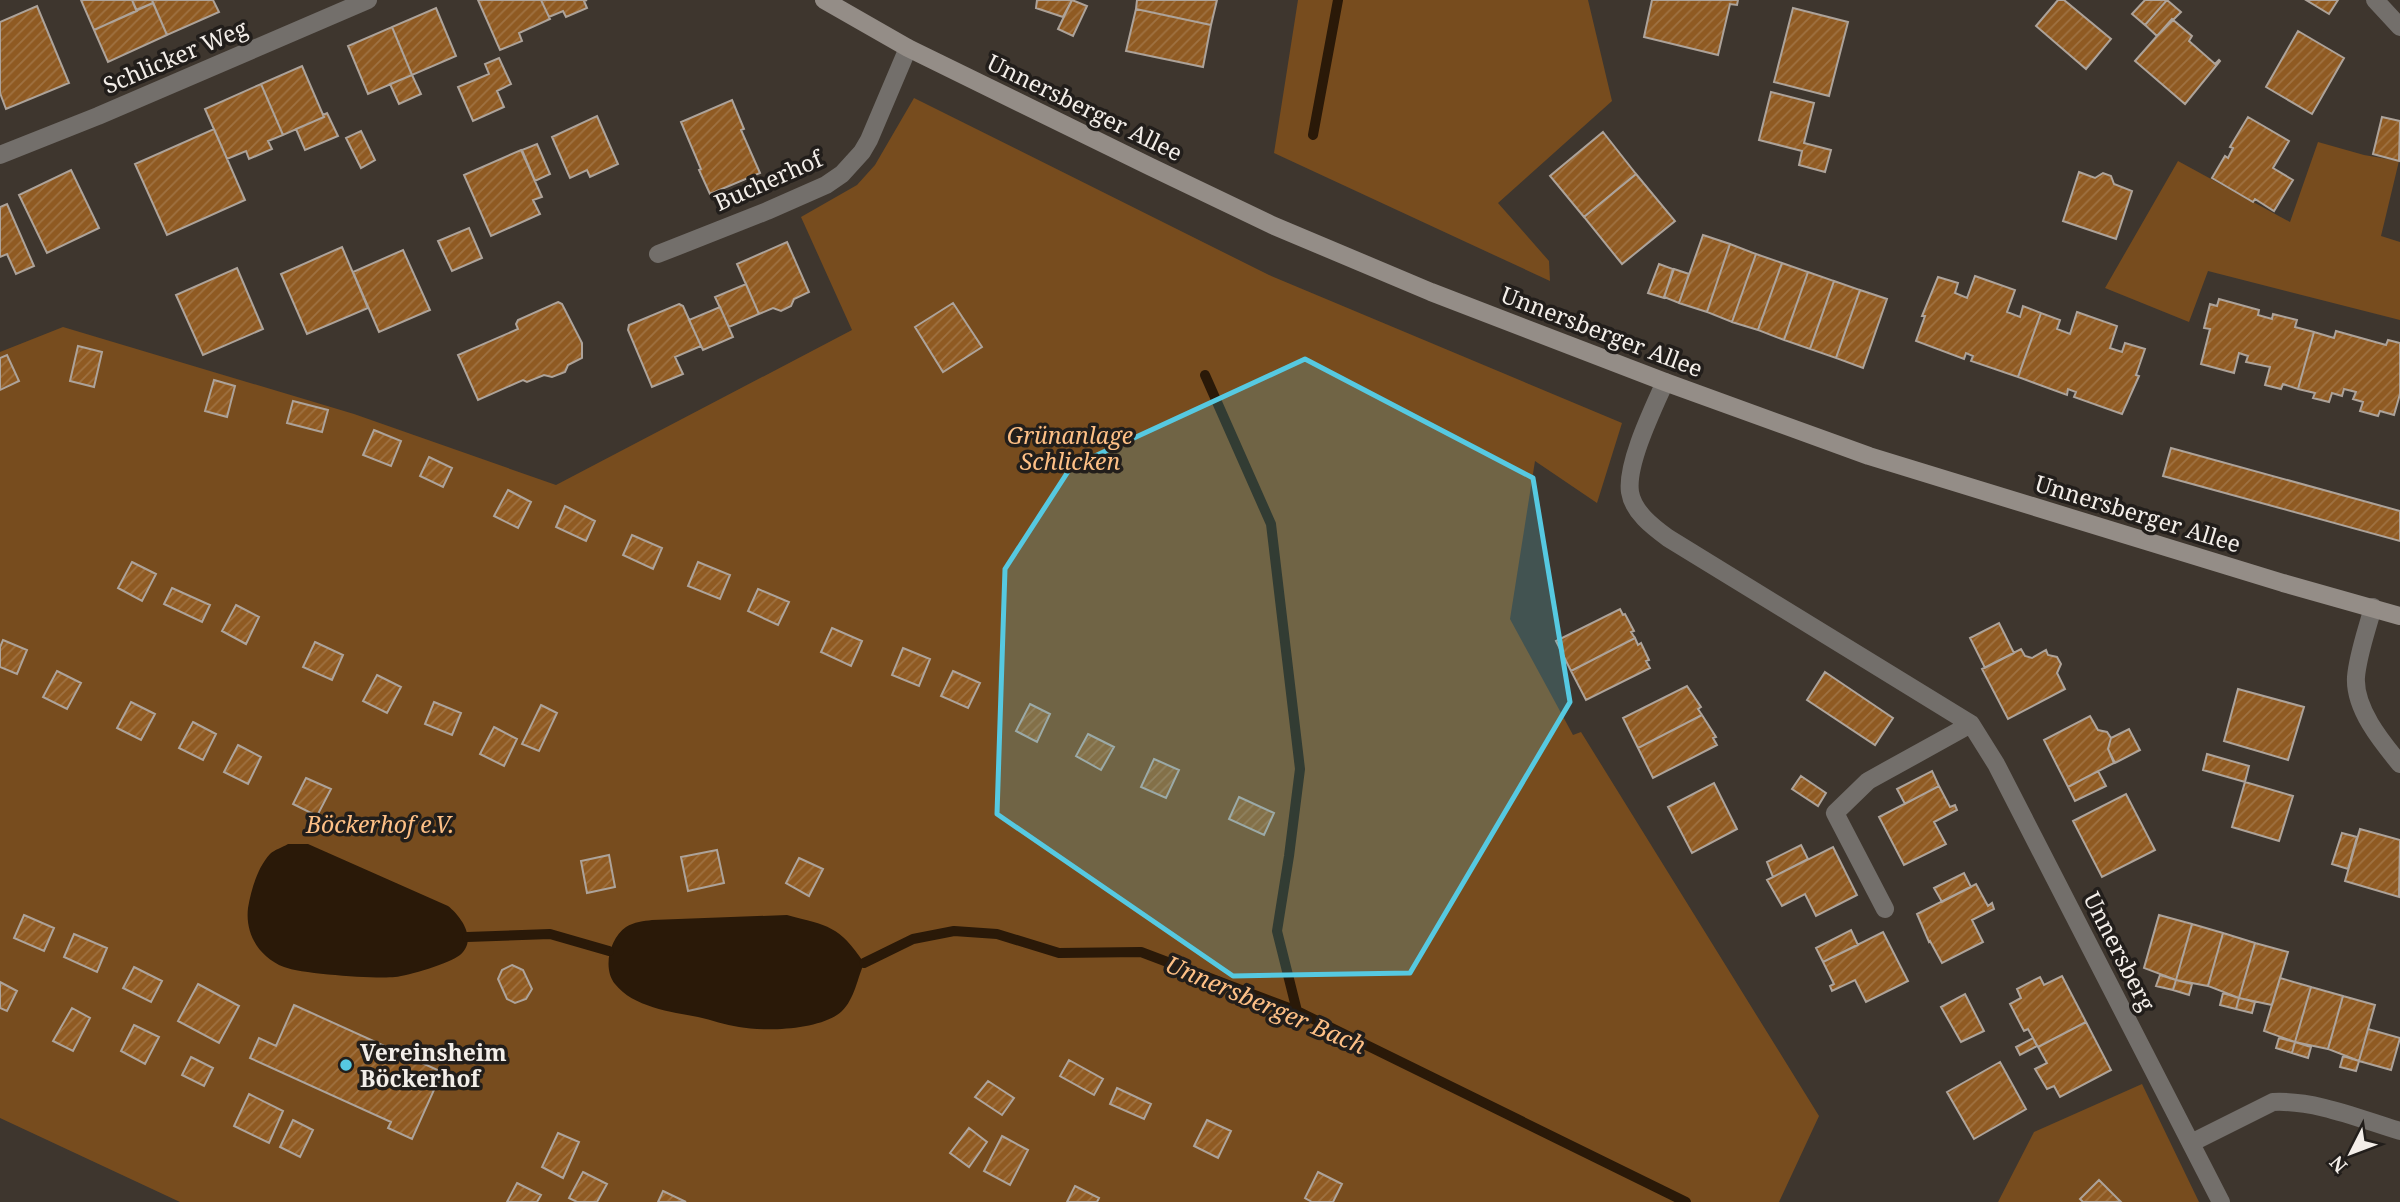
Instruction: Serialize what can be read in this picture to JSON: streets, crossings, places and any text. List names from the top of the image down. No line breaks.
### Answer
{"streets":{"main road":["Unnersberger Allee"],"street":["Schlicker Weg","Bucherhof","Unnersberg"]},"crossings":[["Unnersberger Allee","Bucherhof"],["Unnersberger Allee","Unnersberg"]],"water":["Unnersberger Bach"],"parks":["Grünanlage Schlicken","Böckerhof e.V."],"places":["Vereinsheim Böckerhof"],"north":"bottom left"}
